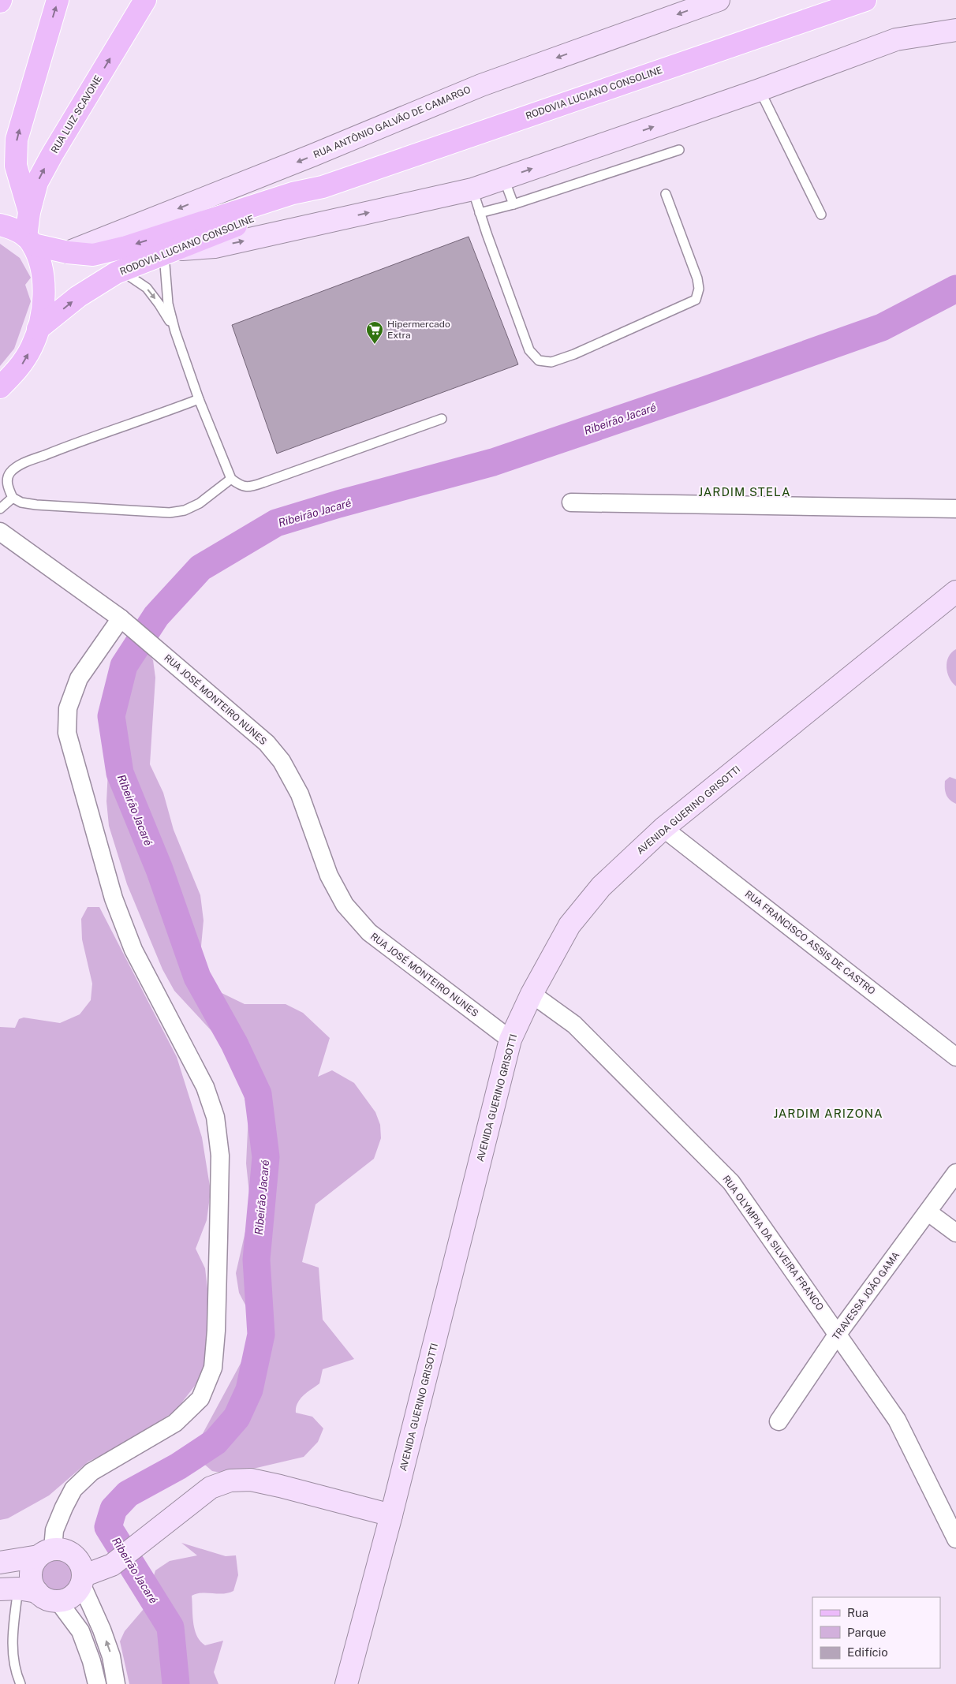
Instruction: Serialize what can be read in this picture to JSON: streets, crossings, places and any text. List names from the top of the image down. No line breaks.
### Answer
{"streets":{"main road":["RODOVIA LUCIANO CONSOLINE","RUA LUIZ SCAVONE","RUA ANTÔNIO GALVÃO DE CAMARGO","AVENIDA GUERINO GRISOTTI"],"street":["RUA JOSÉ MONTEIRO NUNES","RUA FRANCISCO ASSIS DE CASTRO","RUA OLYMPIA DA SILVEIRA FRANCO","TRAVESSA JOÃO GAMA"]},"crossings":[["RODOVIA LUCIANO CONSOLINE","RUA LUIZ SCAVONE"],["RODOVIA LUCIANO CONSOLINE","RUA ANTÔNIO GALVÃO DE CAMARGO"],["RUA JOSÉ MONTEIRO NUNES","AVENIDA GUERINO GRISOTTI"],["AVENIDA GUERINO GRISOTTI","RUA FRANCISCO ASSIS DE CASTRO"],["AVENIDA GUERINO GRISOTTI","RUA OLYMPIA DA SILVEIRA FRANCO"],["RUA OLYMPIA DA SILVEIRA FRANCO","TRAVESSA JOÃO GAMA"]],"districts":["JARDIM STELA","JARDIM ARIZONA"],"water":["Ribeirão Jacaré"],"places":{"supermarket":["Hipermercado Extra"]},"legend":["Rua","Parque","Edifício"]}
